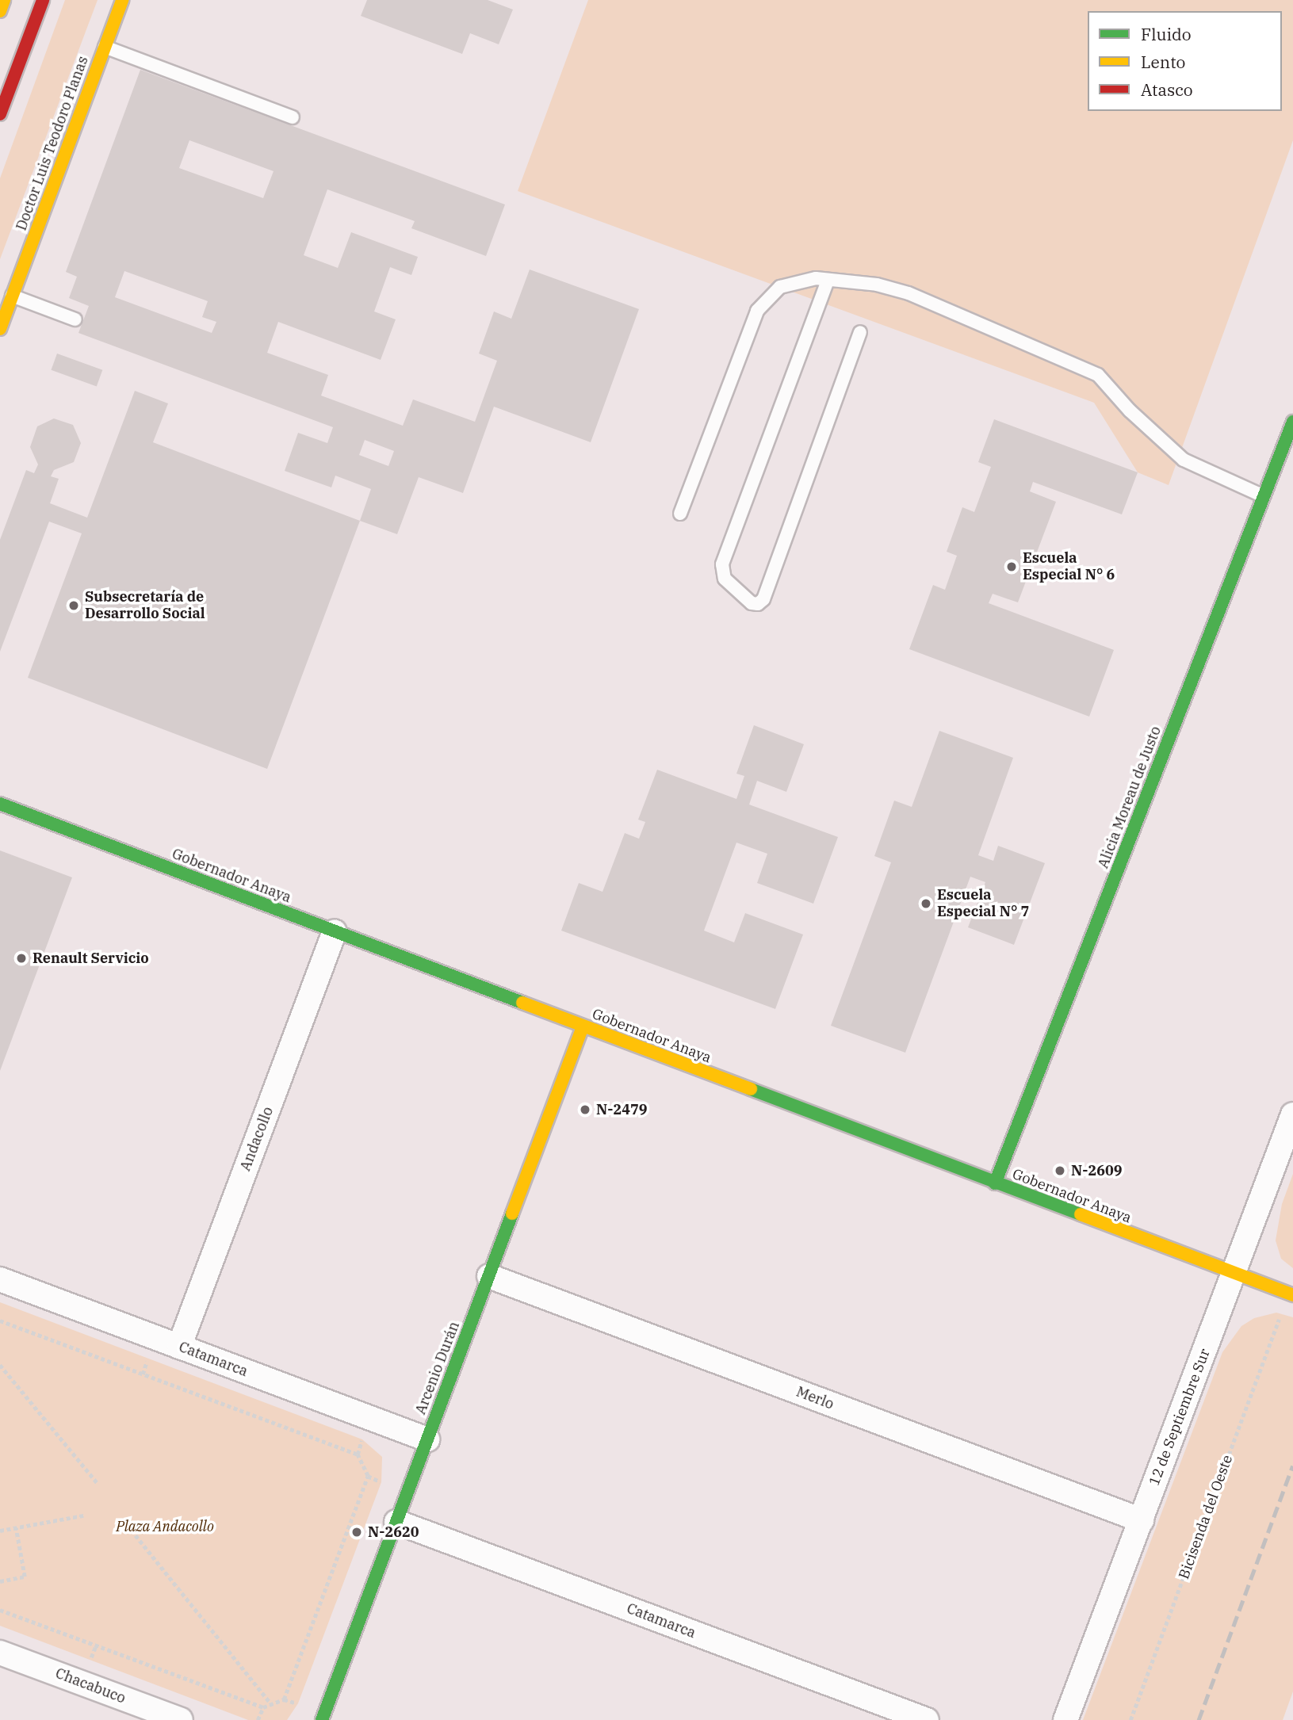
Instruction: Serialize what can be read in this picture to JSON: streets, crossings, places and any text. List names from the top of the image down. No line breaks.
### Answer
{"streets":{"main road":["Doctor Luis Teodoro Planas","Alicia Moreau de Justo","Gobernador Anaya","Arcenio Durán"],"street":["Andacollo","Catamarca","Merlo","12 de Septiembre Sur","Chacabuco"],"path":["Bicisenda del Oeste"]},"crossings":[["Alicia Moreau de Justo","Gobernador Anaya"],["Gobernador Anaya","Andacollo"],["Gobernador Anaya","Arcenio Durán"],["Gobernador Anaya","12 de Septiembre Sur"],["Andacollo","Catamarca"],["Catamarca","Arcenio Durán"],["Arcenio Durán","Merlo"],["Merlo","12 de Septiembre Sur"]],"parks":["Plaza Andacollo"],"places":["Escuela Especial N° 6","Subsecretaría de Desarrollo Social","Escuela Especial N° 7","Renault Servicio","N-2479","N-2609","N-2620"],"legend":["Fluido","Lento","Atasco"]}
